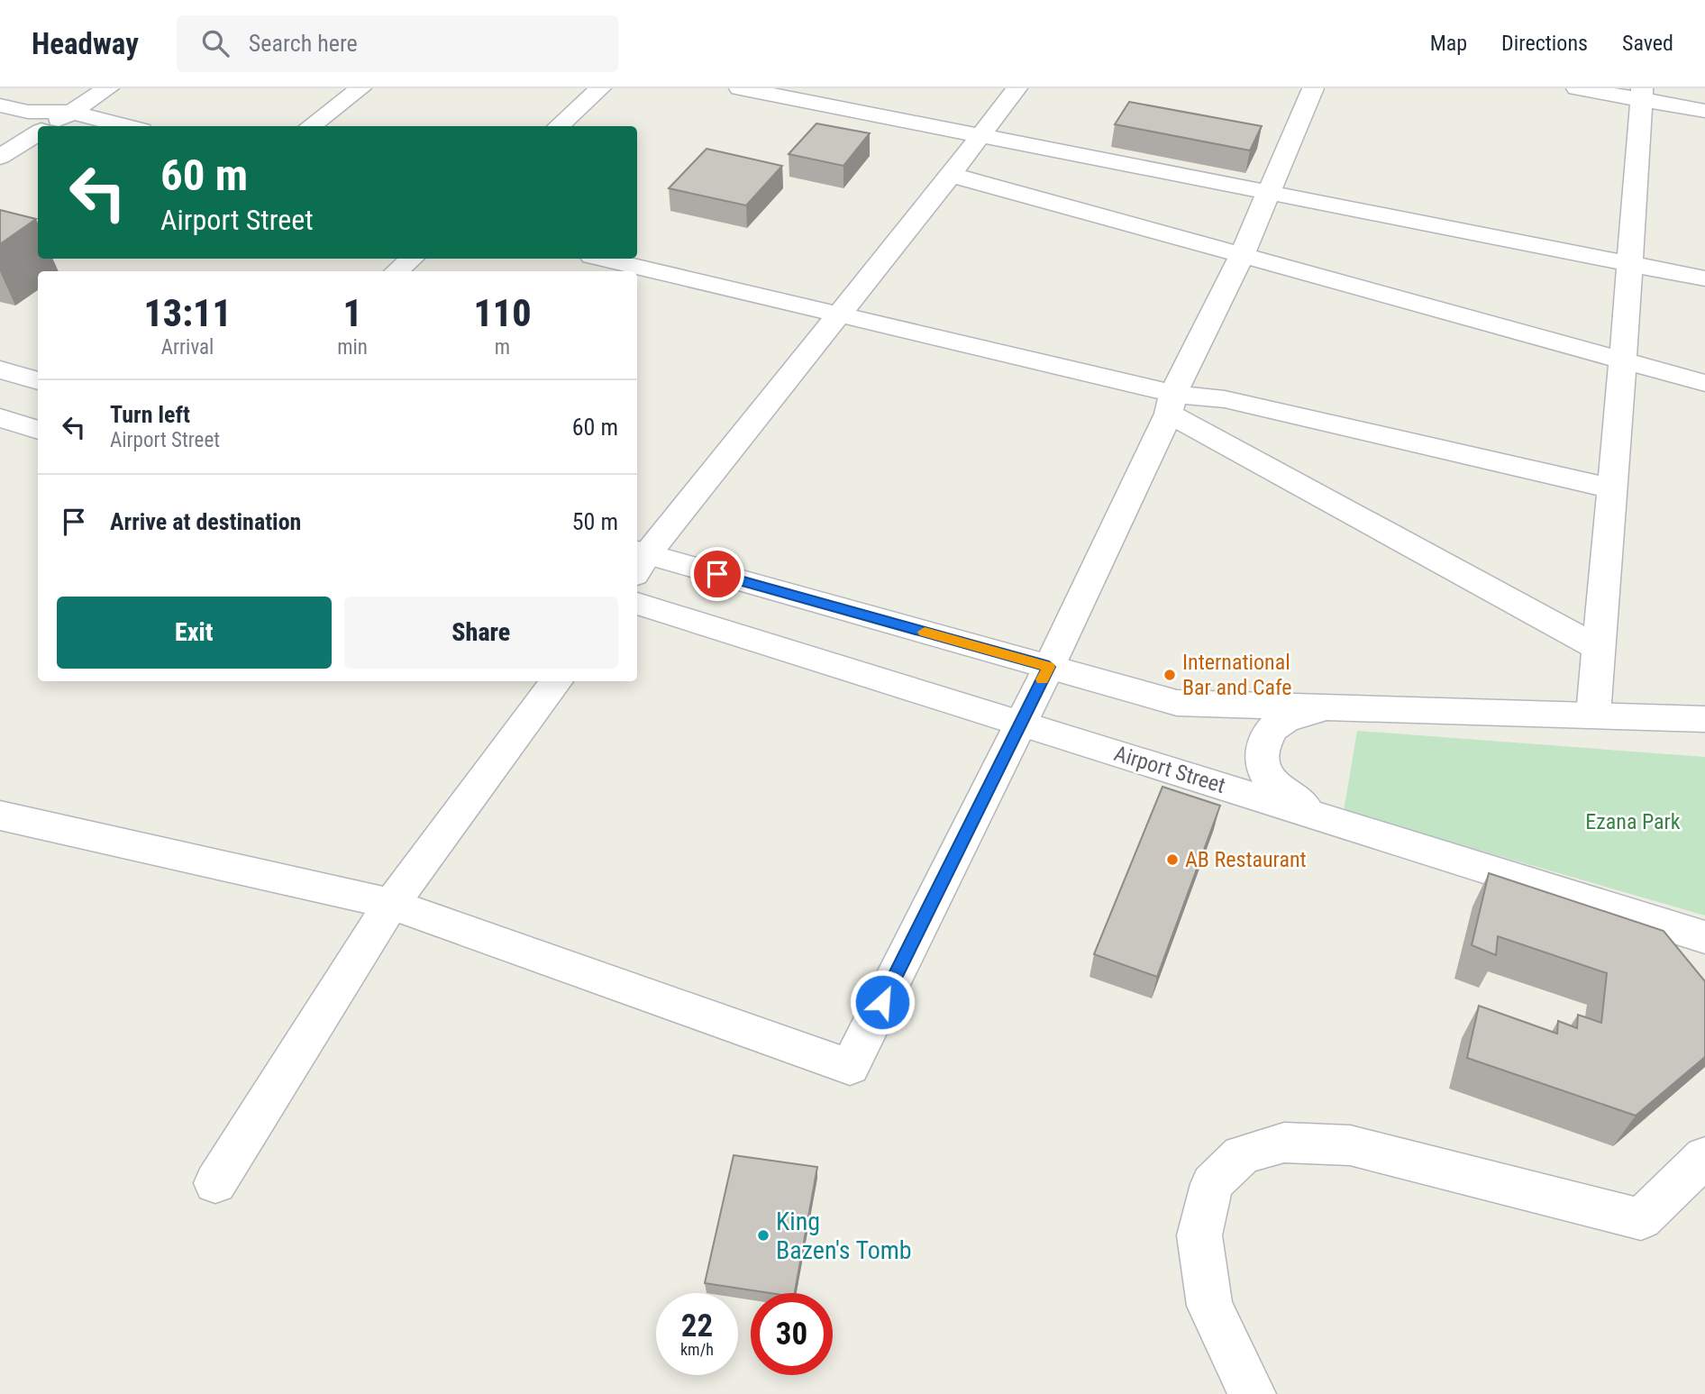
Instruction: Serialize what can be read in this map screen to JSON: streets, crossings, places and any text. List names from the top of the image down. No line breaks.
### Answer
{"streets":{"street":["Airport Street"]},"parks":["Ezana Park"],"places":["International Bar and Cafe","AB Restaurant","King Bazen's Tomb"],"page":{"header":"Headway","search":"Search here","nav":["Map","Directions","Saved"],"turn":["60 m","Airport Street"],"eta":["13:11","Arrival","1","min","110","m"],"list":[{"name":"Turn left","note":"Airport Street","value":"60 m"},{"name":"Arrive at destination","value":"50 m"}],"buttons":["Exit","Share"],"speed":"22 km/h","limit":"30"}}
